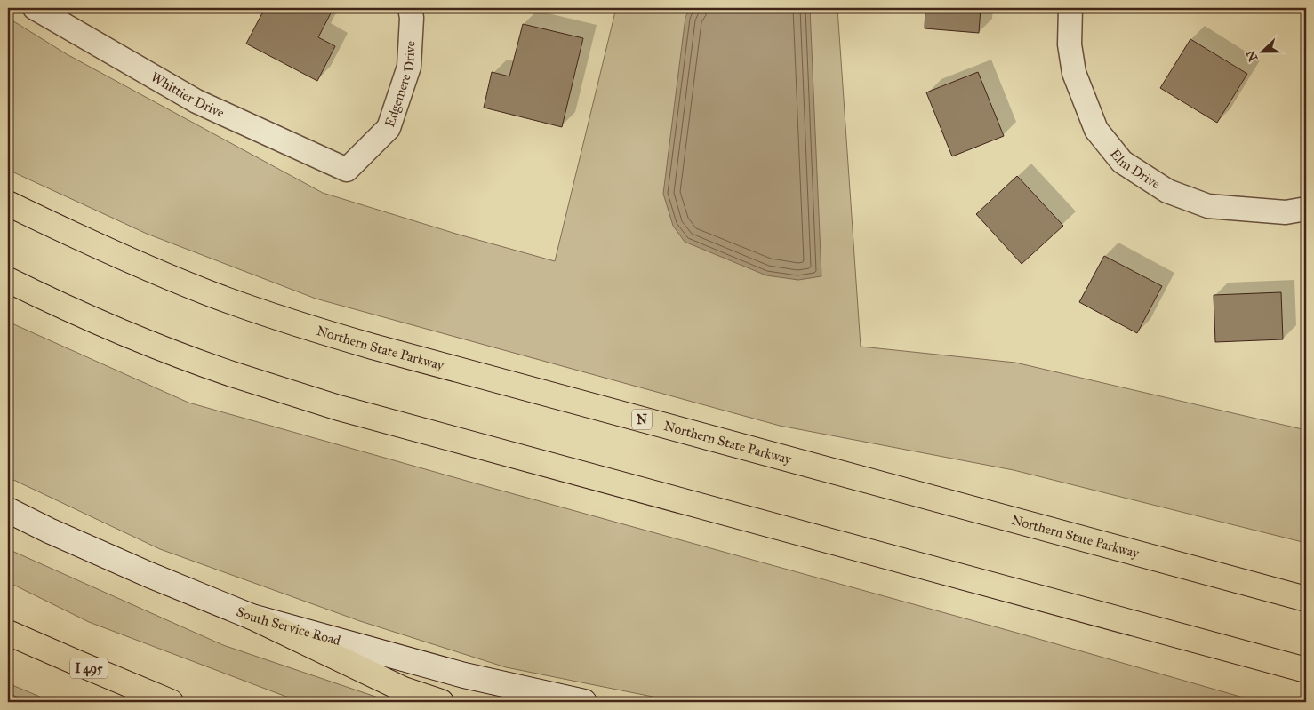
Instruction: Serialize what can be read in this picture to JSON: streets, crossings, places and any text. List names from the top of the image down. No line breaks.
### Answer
{"streets":{"highway":["Northern State Parkway","N","I 495"],"main road":["South Service Road"],"street":["Edgemere Drive","Whittier Drive","Elm Drive"]},"crossings":[["Edgemere Drive","Whittier Drive"]],"north":"left"}
